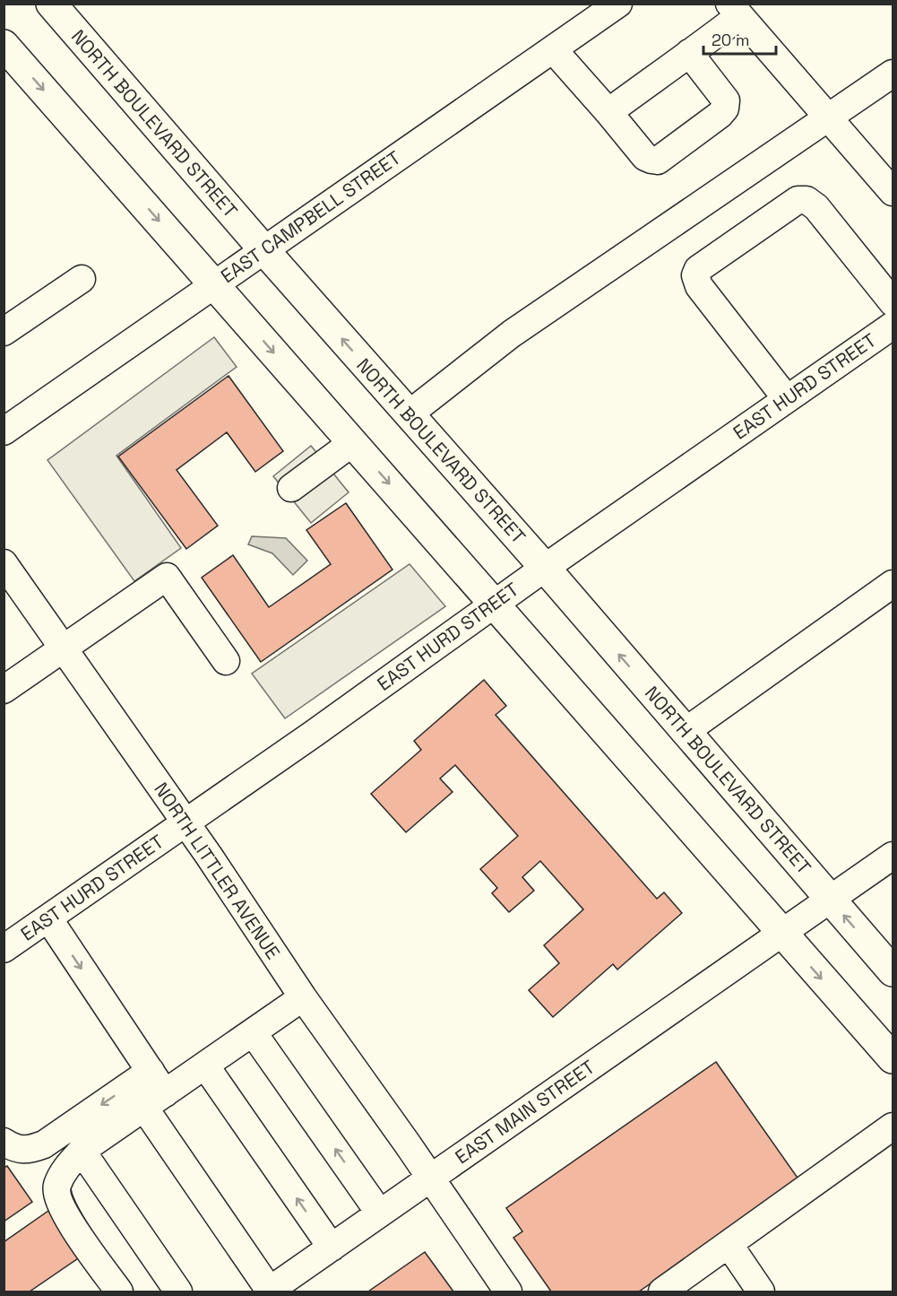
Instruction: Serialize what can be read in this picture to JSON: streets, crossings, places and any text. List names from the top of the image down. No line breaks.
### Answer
{"streets":{"main road":["NORTH BOULEVARD STREET"],"street":["EAST CAMPBELL STREET","EAST HURD STREET","NORTH LITTLER AVENUE","EAST MAIN STREET"]},"crossings":[["NORTH BOULEVARD STREET","EAST CAMPBELL STREET"],["NORTH BOULEVARD STREET","EAST HURD STREET"],["NORTH BOULEVARD STREET","EAST MAIN STREET"],["EAST HURD STREET","NORTH LITTLER AVENUE"],["NORTH LITTLER AVENUE","EAST MAIN STREET"]],"scale_bar":"20 m"}
